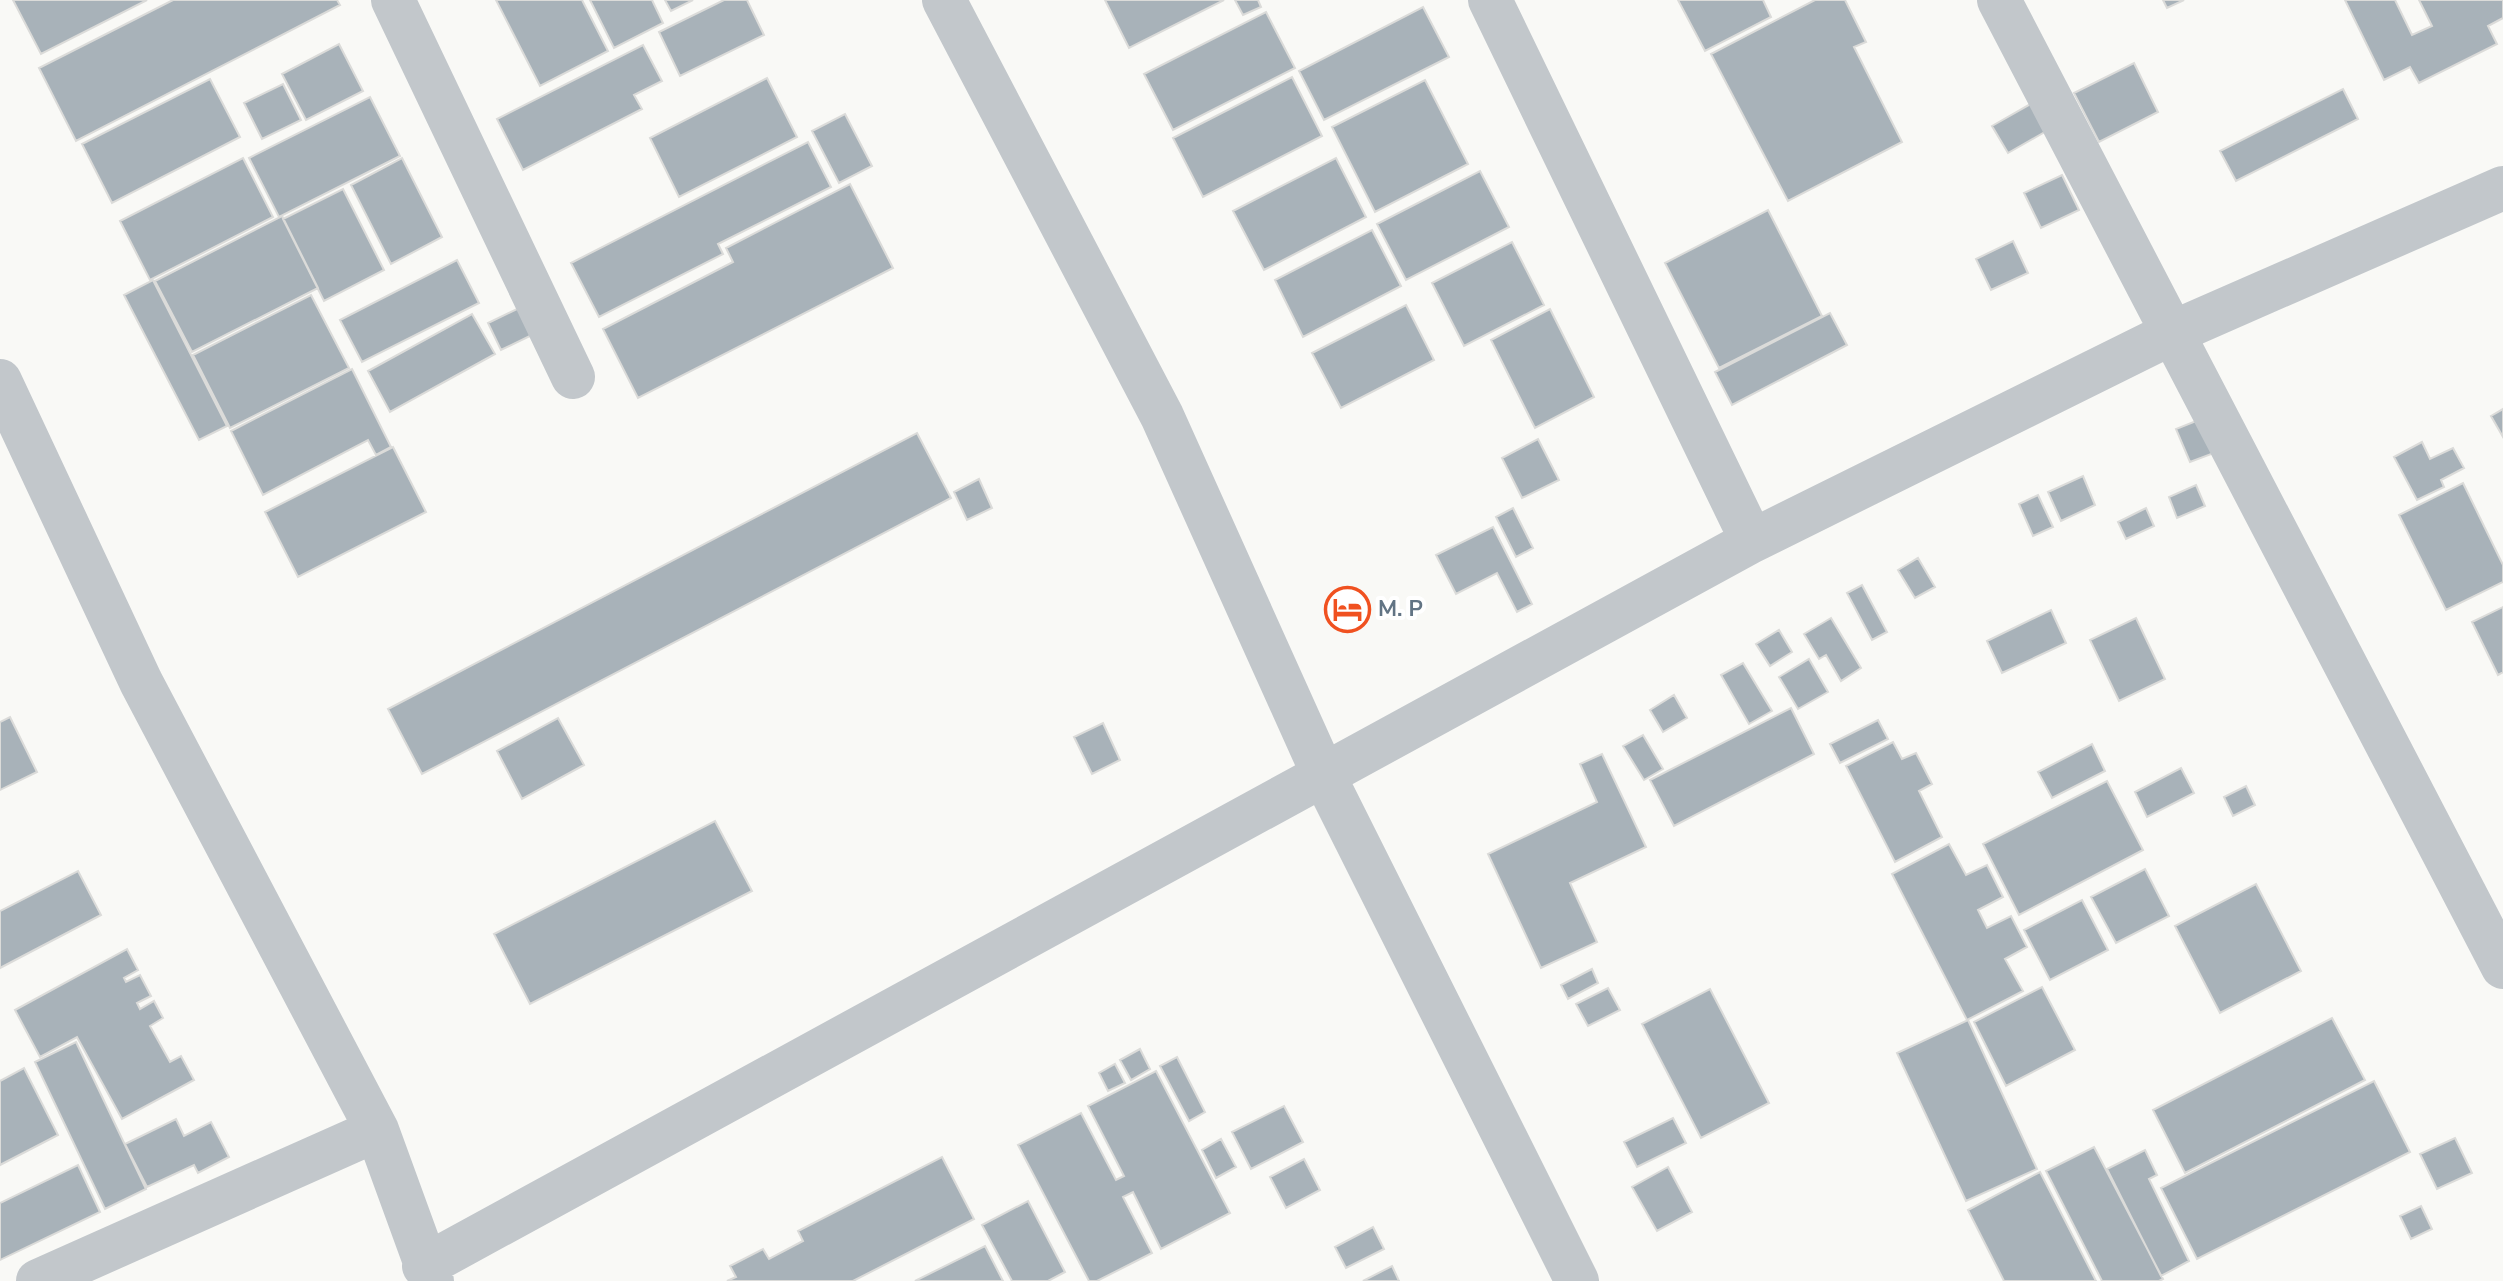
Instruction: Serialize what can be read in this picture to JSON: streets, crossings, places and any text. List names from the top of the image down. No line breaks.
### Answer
{"places":{"hotel":["M. P"]}}
